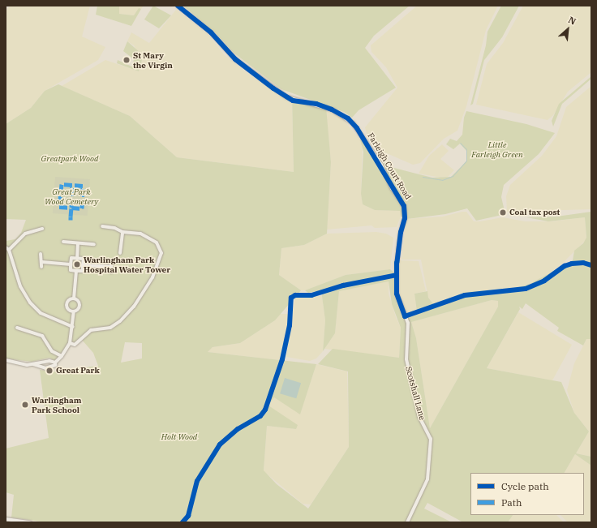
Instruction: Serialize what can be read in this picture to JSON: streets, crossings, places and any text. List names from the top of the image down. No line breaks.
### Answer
{"streets":{"street":["Farleigh Court Road","Scotshall Lane"]},"crossings":[["Farleigh Court Road","Scotshall Lane"]],"parks":["Little Farleigh Green","Greatpark Wood","Great Park Wood Cemetery","Holt Wood"],"places":["St Mary the Virgin","Coal tax post","Warlingham Park Hospital Water Tower","Great Park","Warlingham Park School"],"legend":["Cycle path","Path"],"north":"top right"}
